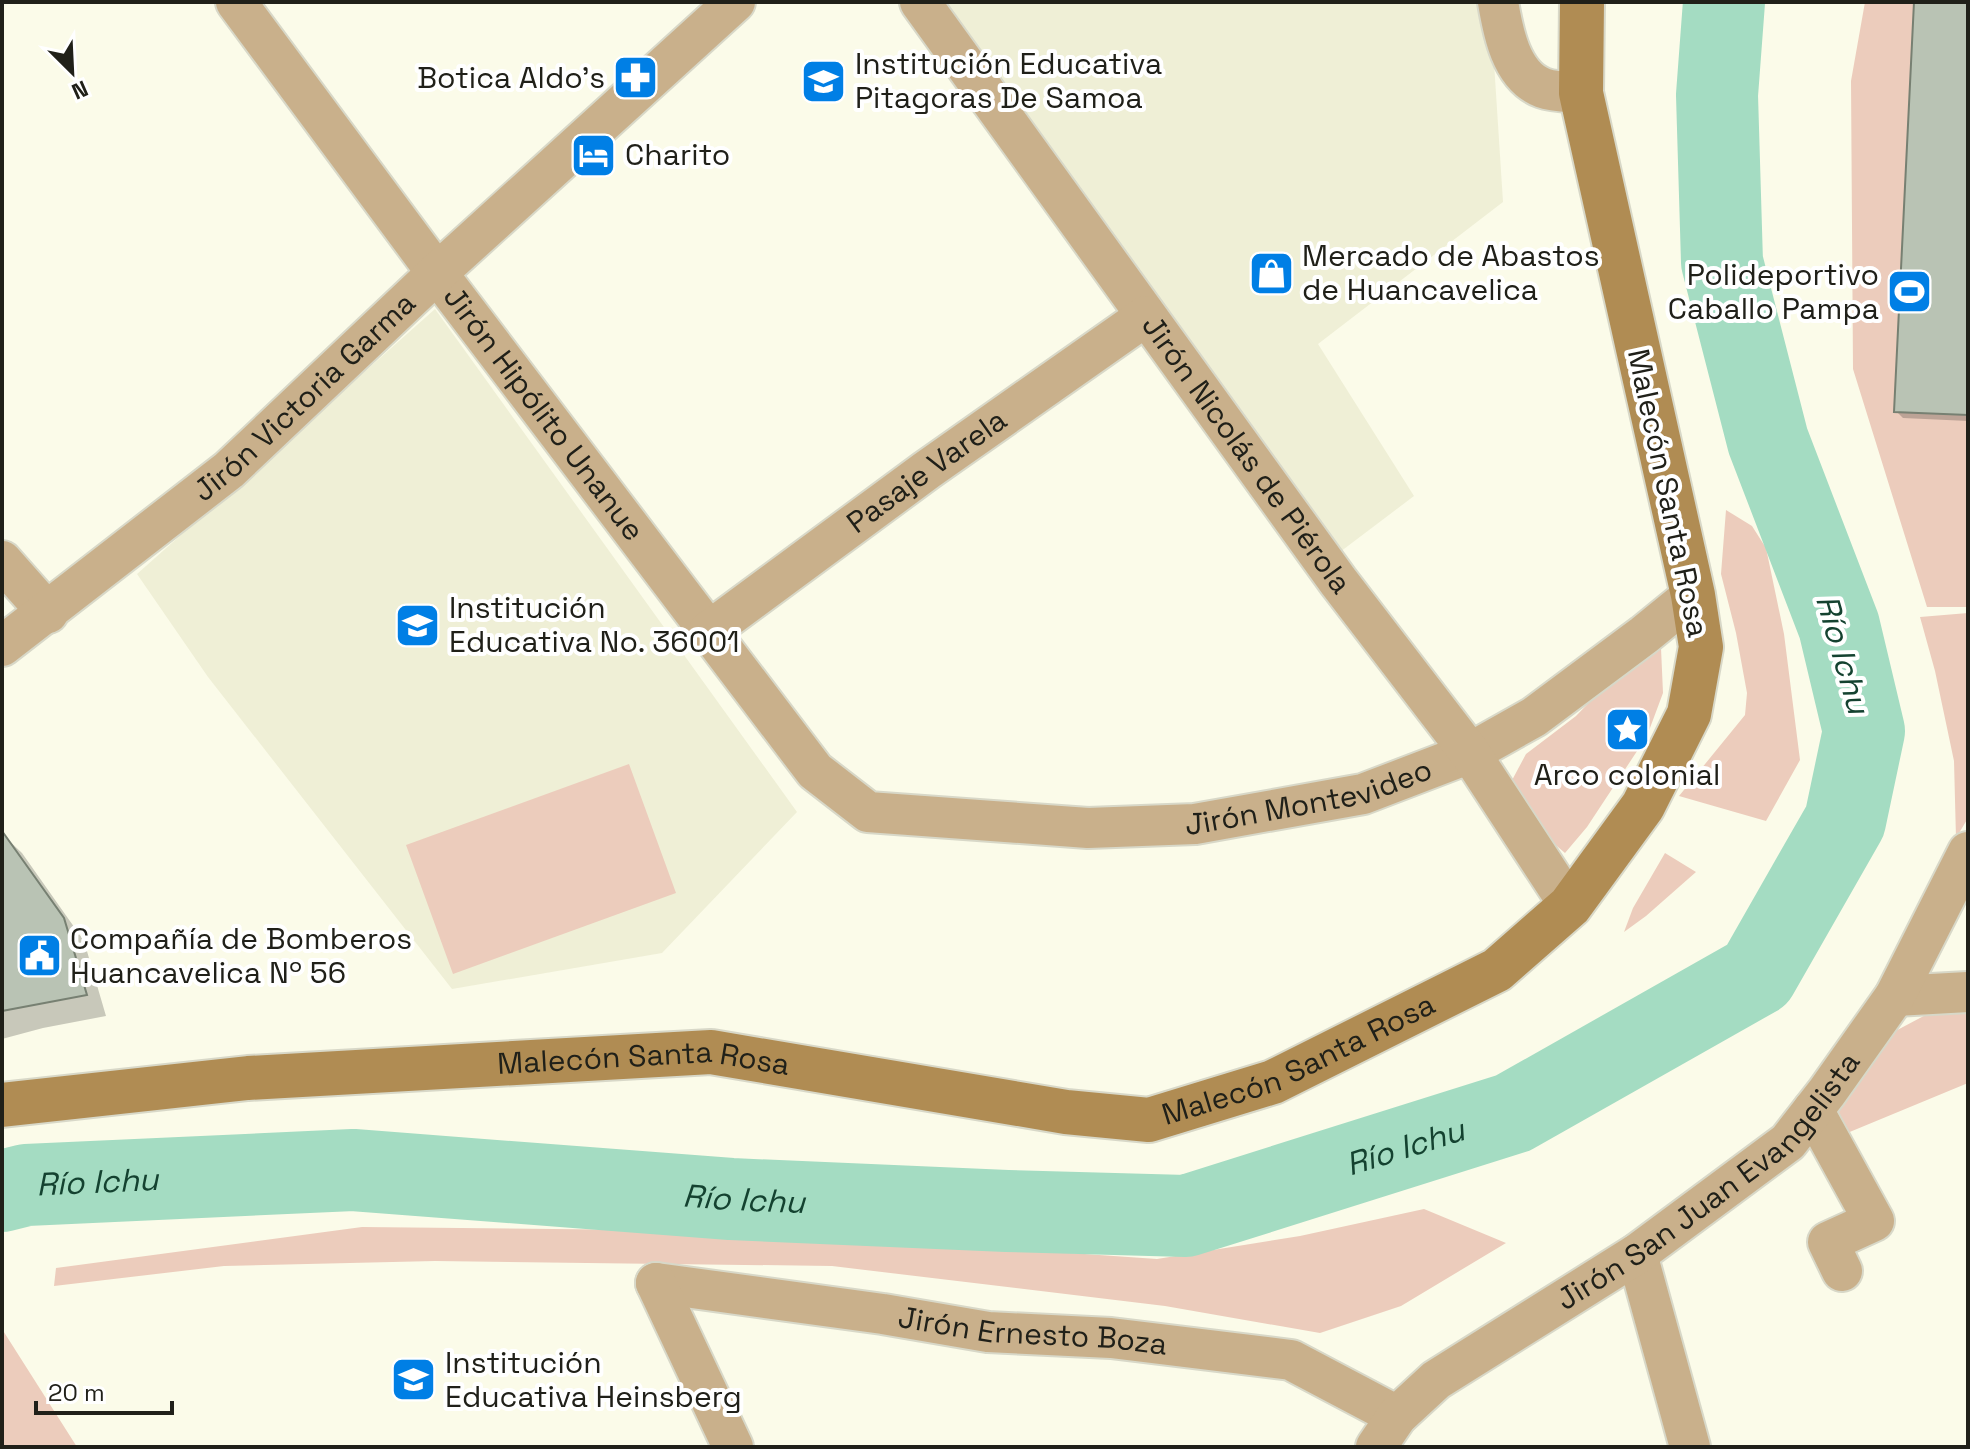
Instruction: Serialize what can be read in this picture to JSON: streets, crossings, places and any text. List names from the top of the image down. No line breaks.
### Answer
{"streets":{"main road":["Malecón Santa Rosa"],"street":["Jirón Victoria Garma","Jirón Hipólito Unanue","Jirón Nicolás de Piérola","Pasaje Varela","Jirón Montevideo","Jirón San Juan Evangelista","Jirón Ernesto Boza"]},"crossings":[["Jirón Victoria Garma","Jirón Hipólito Unanue"],["Jirón Hipólito Unanue","Pasaje Varela"],["Jirón Hipólito Unanue","Jirón Montevideo"],["Jirón Nicolás de Piérola","Pasaje Varela"],["Jirón Nicolás de Piérola","Malecón Santa Rosa"],["Jirón Nicolás de Piérola","Jirón Montevideo"],["Malecón Santa Rosa","Jirón Montevideo"],["Jirón San Juan Evangelista","Jirón Ernesto Boza"]],"water":["Río Ichu"],"places":{"pharmacy":["Botica Aldo's"],"school or university":["Institución Educativa Pitagoras De Samoa","Institución Educativa No. 36001","Institución Educativa Heinsberg"],"hotel":["Charito"],"shop":["Mercado de Abastos de Huancavelica"],"sports":["Polideportivo Caballo Pampa"],"place":["Arco colonial"],"public building":["Compañía de Bomberos Huancavelica Nº 56"]},"scale_bar":"20 m","north":"bottom right"}
